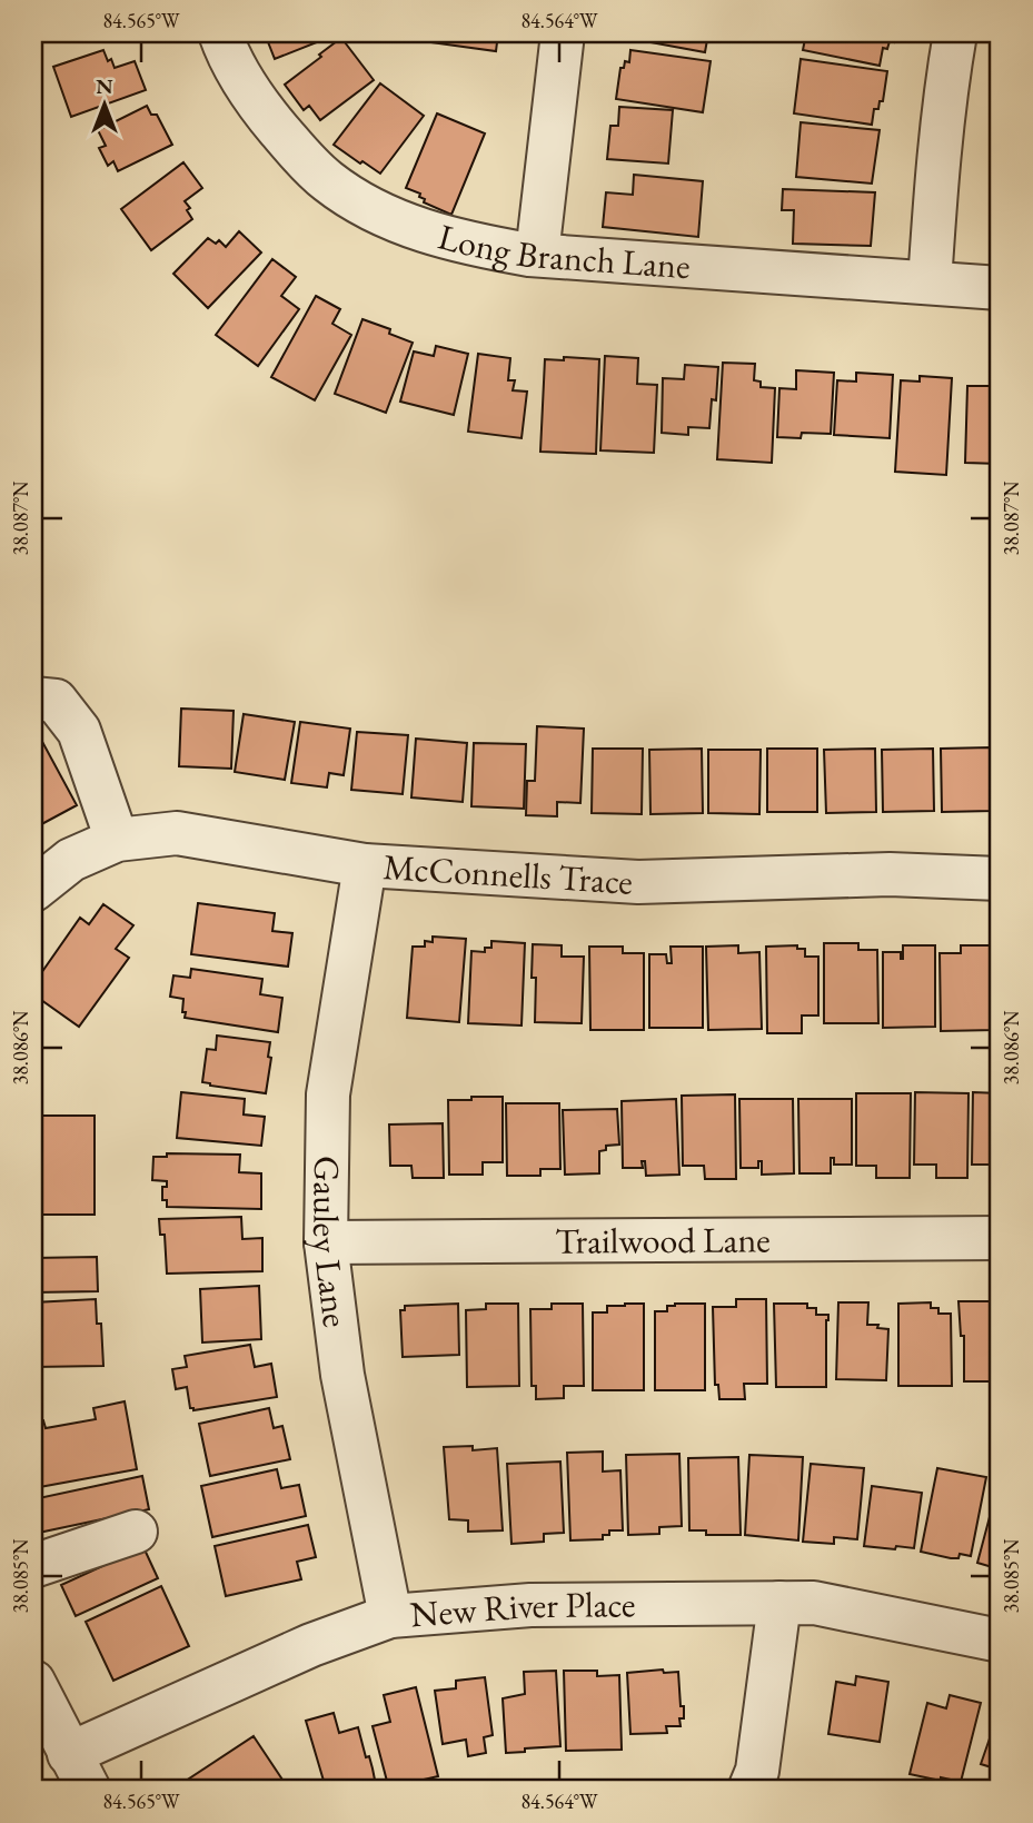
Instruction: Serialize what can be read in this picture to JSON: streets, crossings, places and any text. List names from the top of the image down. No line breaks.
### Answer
{"streets":{"street":["Long Branch Lane","McConnells Trace","Trailwood Lane","Gauley Lane","New River Place"]},"crossings":[["McConnells Trace","Gauley Lane"],["Trailwood Lane","Gauley Lane"],["Gauley Lane","New River Place"]],"north":"top","coordinates":["84.565°W","84.564°W","38.087°N","38.086°N","38.085°N"]}
